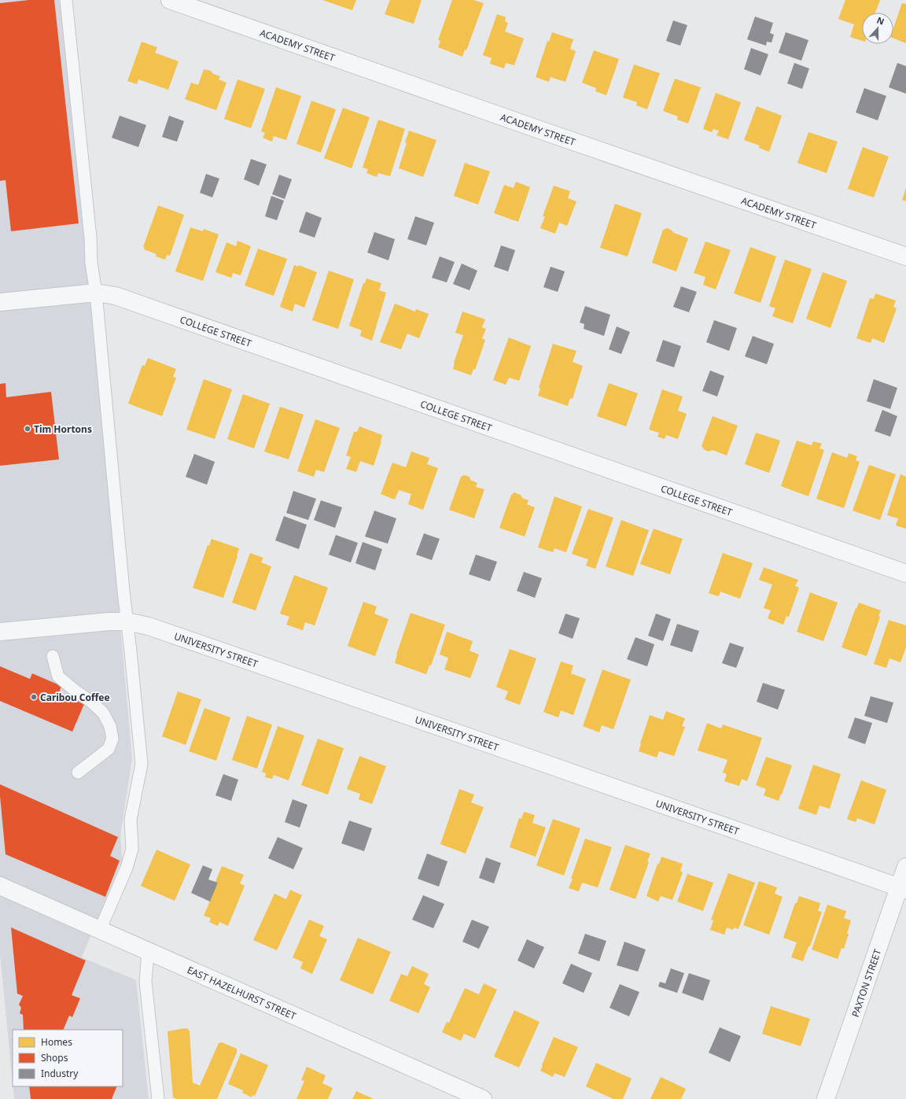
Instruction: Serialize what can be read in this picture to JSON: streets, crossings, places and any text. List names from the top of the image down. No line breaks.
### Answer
{"streets":{"street":["ACADEMY STREET","COLLEGE STREET","UNIVERSITY STREET","PAXTON STREET","EAST HAZELHURST STREET"]},"crossings":[["UNIVERSITY STREET","PAXTON STREET"]],"places":["Tim Hortons","Caribou Coffee"],"legend":["Homes","Shops","Industry"],"north":"top"}
